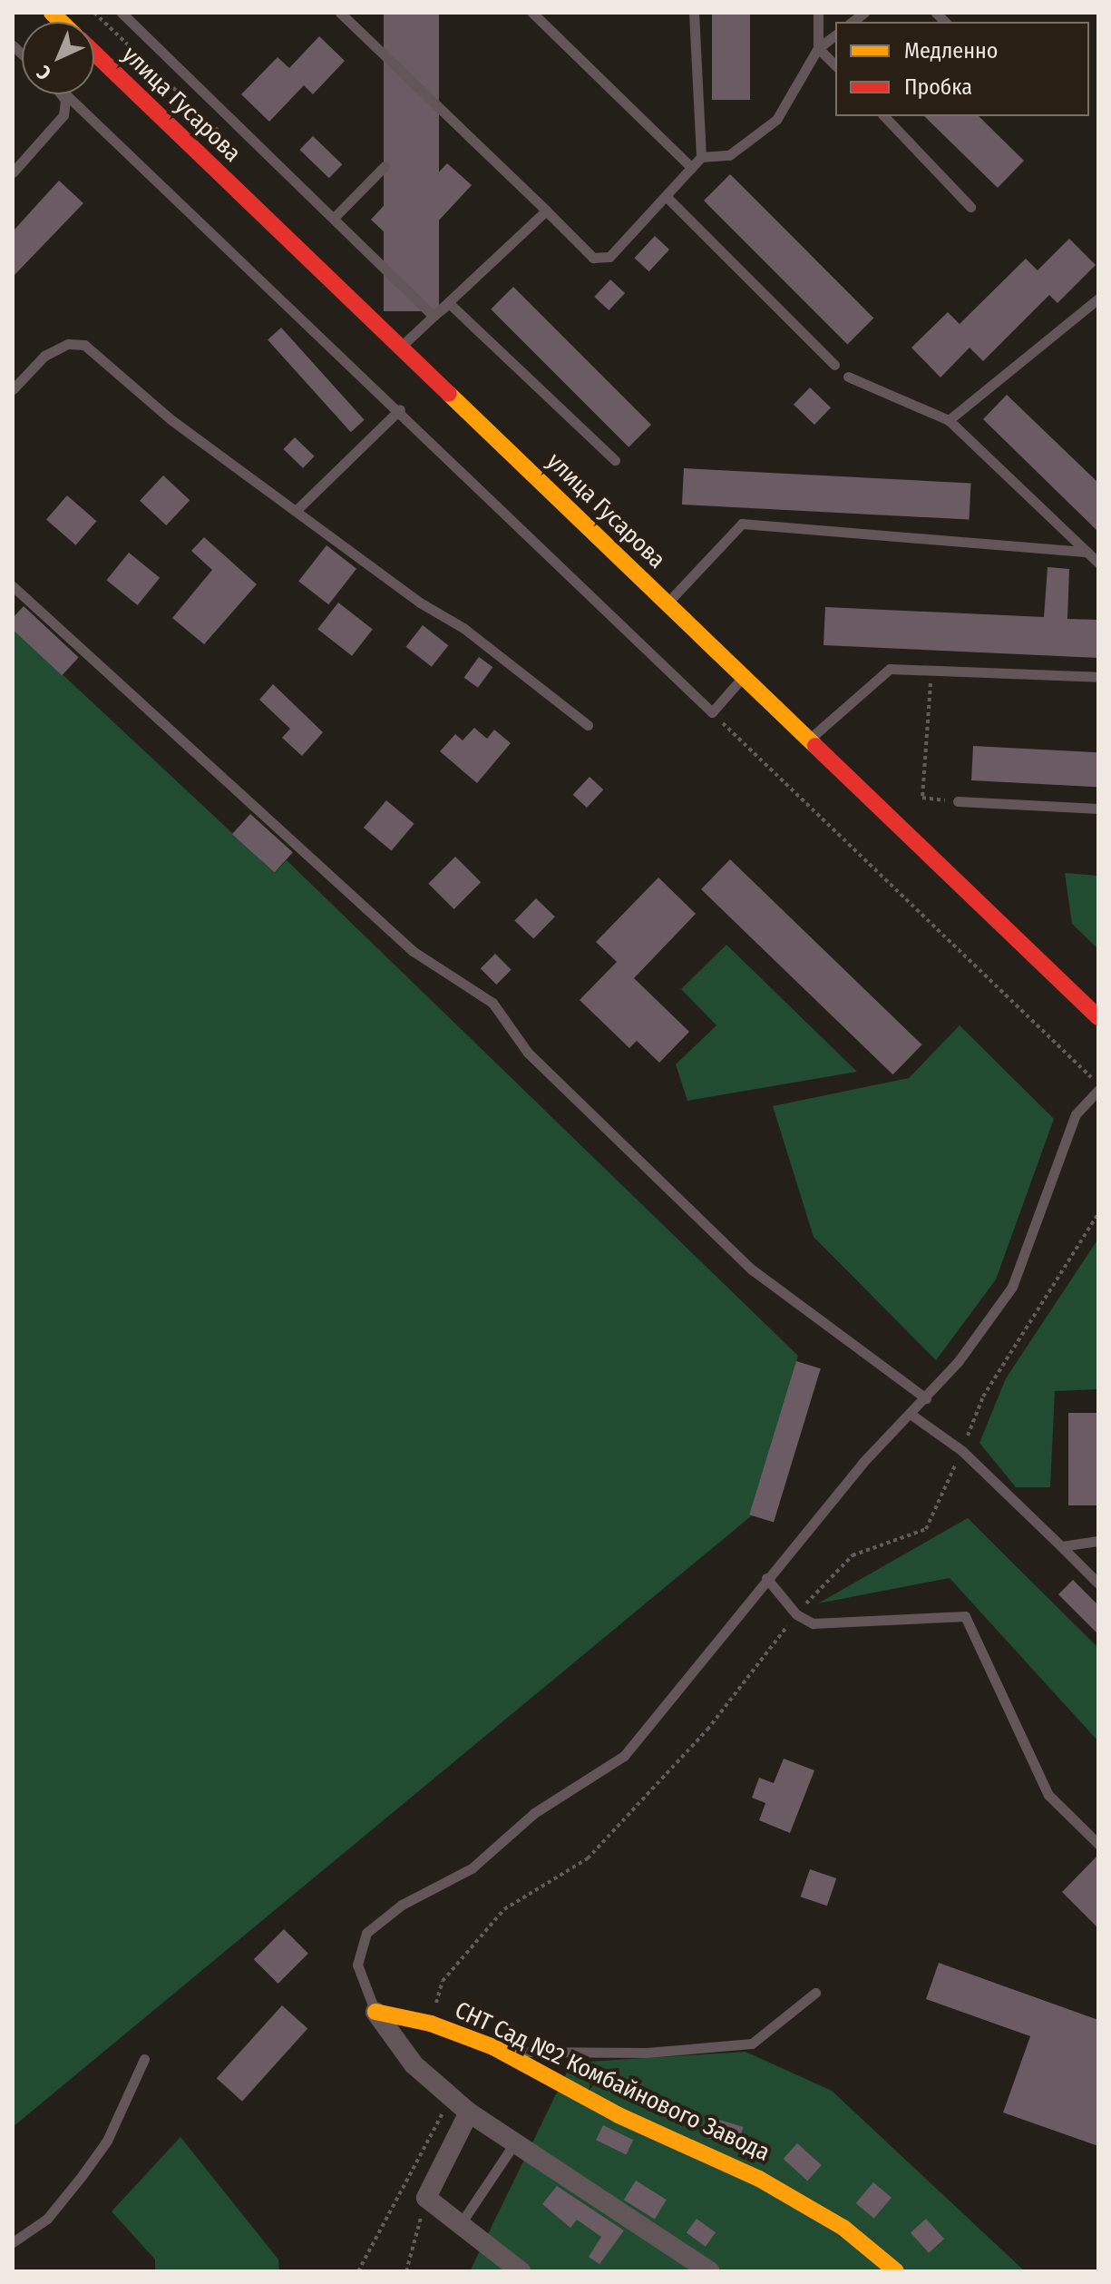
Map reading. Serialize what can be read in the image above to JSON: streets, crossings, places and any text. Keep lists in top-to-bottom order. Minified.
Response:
{"streets":{"street":["улица Гусарова","СНТ Сад №2 Комбайнового Завода"]},"legend":["Медленно","Пробка"],"north":"bottom left"}
